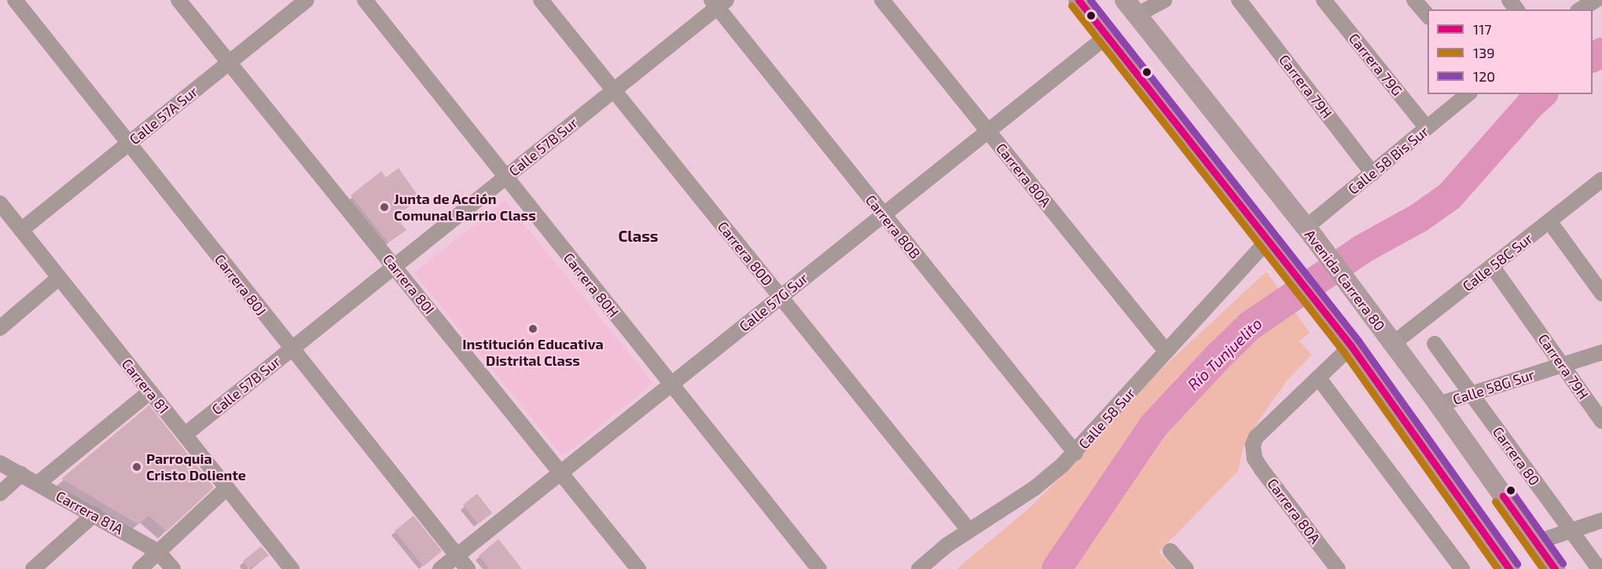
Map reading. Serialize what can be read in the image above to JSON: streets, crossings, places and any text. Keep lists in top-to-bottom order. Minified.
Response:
{"streets":{"main road":["Avenida Carrera 80"],"street":["Carrera 79G","Carrera 79H","Calle 57A Sur","Calle 57B Sur","Calle 58 Bis Sur","Carrera 80A","Carrera 80B","Carrera 80D","Calle 58C Sur","Carrera 80I","Carrera 80J","Carrera 80H","Calle 57G Sur","Carrera 81","Calle 58G Sur","Calle 58 Sur","Carrera 80","Carrera 81A"]},"crossings":[["Carrera 79G","Calle 58 Bis Sur"],["Carrera 79H","Calle 58 Bis Sur"],["Carrera 79H","Calle 58C Sur"],["Carrera 79H","Calle 58G Sur"],["Calle 57A Sur","Carrera 80I"],["Calle 57A Sur","Carrera 80J"],["Calle 57A Sur","Carrera 81"],["Calle 57B Sur","Carrera 80B"],["Calle 57B Sur","Carrera 80D"],["Calle 57B Sur","Carrera 80I"],["Calle 57B Sur","Carrera 80J"],["Calle 57B Sur","Carrera 80H"],["Calle 57B Sur","Carrera 81"],["Calle 58 Bis Sur","Avenida Carrera 80"],["Carrera 80A","Calle 57G Sur"],["Carrera 80A","Calle 58 Sur"],["Carrera 80B","Calle 57G Sur"],["Carrera 80B","Calle 58 Sur"],["Carrera 80D","Calle 57G Sur"],["Carrera 80D","Calle 58 Sur"],["Calle 58C Sur","Avenida Carrera 80"],["Avenida Carrera 80","Calle 58G Sur"],["Carrera 80I","Calle 57G Sur"],["Carrera 80J","Calle 57G Sur"],["Carrera 80H","Calle 57G Sur"],["Calle 58G Sur","Carrera 80"]],"districts":["Class"],"water":["Río Tunjuelito"],"places":["Junta de Acción Comunal Barrio Class","Institución Educativa Distrital Class","Parroquia Cristo Doliente"],"lines":["transit line 117","transit line 120","transit line 139"],"legend":["117","139","120"]}
